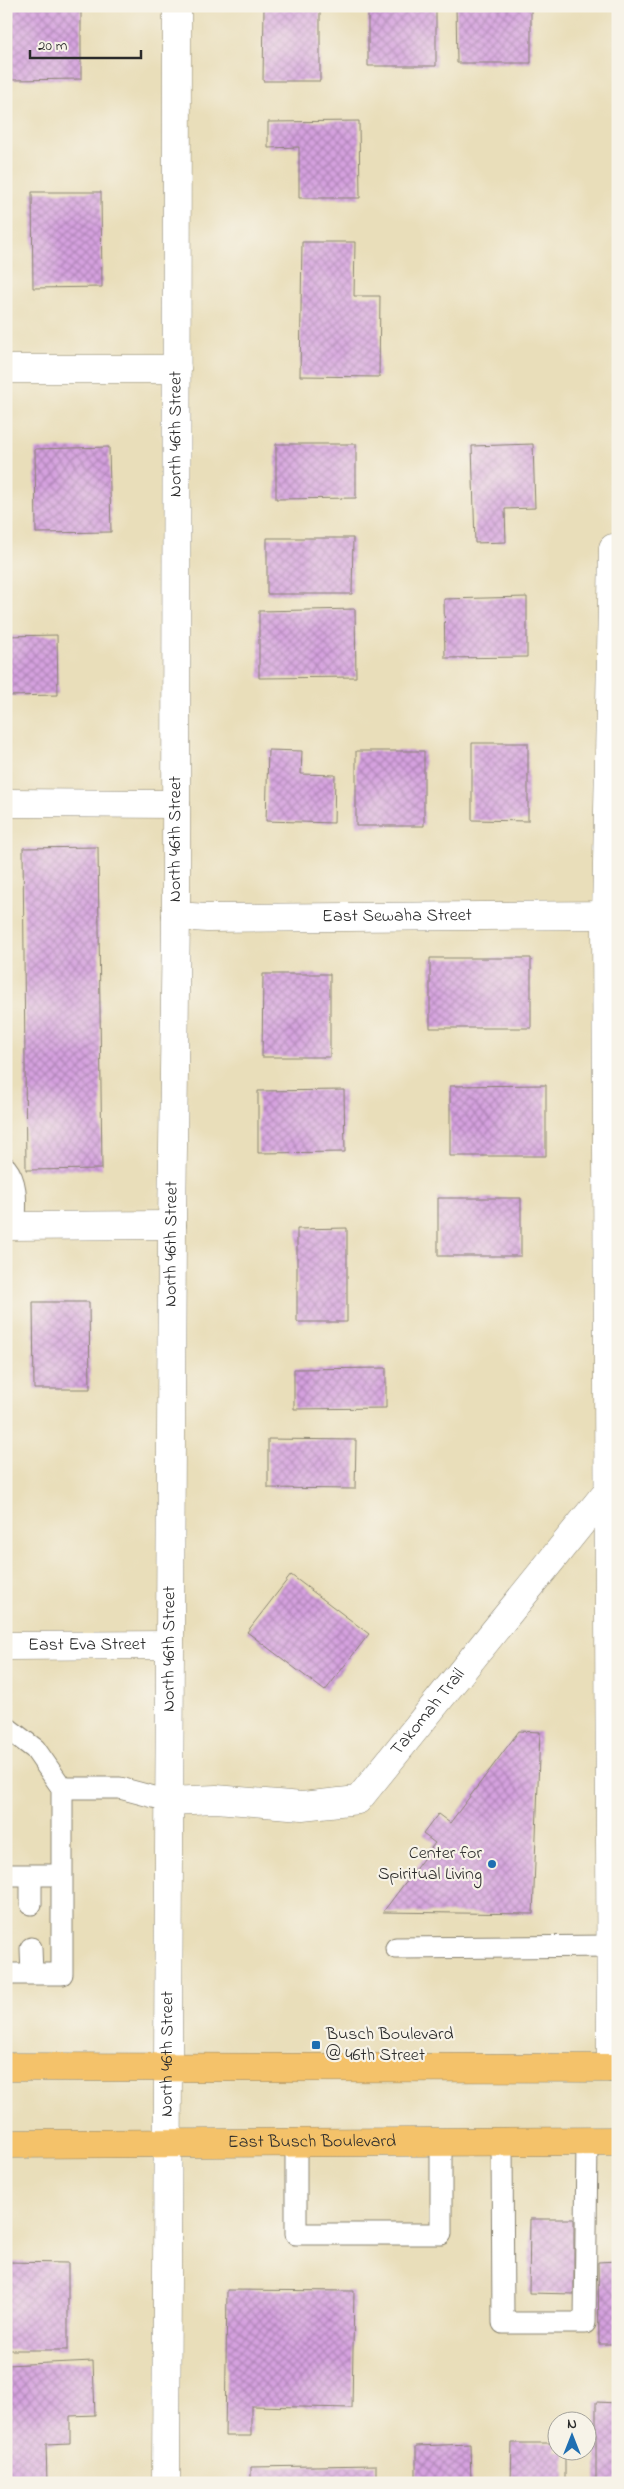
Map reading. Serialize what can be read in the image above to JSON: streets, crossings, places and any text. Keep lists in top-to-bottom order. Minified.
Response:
{"streets":{"main road":["East Busch Boulevard"],"street":["North 46th Street","East Sewaha Street","East Eva Street","Takomah Trail"]},"crossings":[["North 46th Street","East Sewaha Street"],["North 46th Street","East Eva Street"],["North 46th Street","Takomah Trail"],["North 46th Street","East Busch Boulevard"]],"places":{"other":["Center for Spiritual Living"],"transit":["Busch Boulevard @ 46th Street"]},"scale_bar":"20 m","north":"top"}
